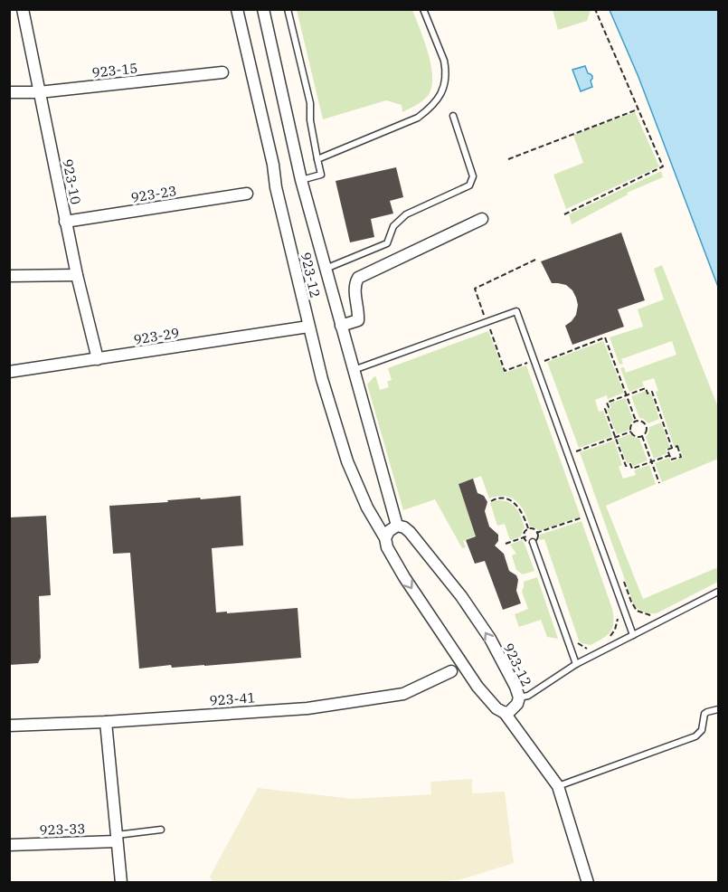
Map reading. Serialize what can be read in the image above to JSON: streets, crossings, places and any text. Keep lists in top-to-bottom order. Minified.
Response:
{"streets":{"street":["923-15","923-10","923-23","923-12","923-29","923-41","923-33"]},"crossings":[["923-15","923-10"],["923-10","923-23"],["923-10","923-29"],["923-12","923-29"]]}
